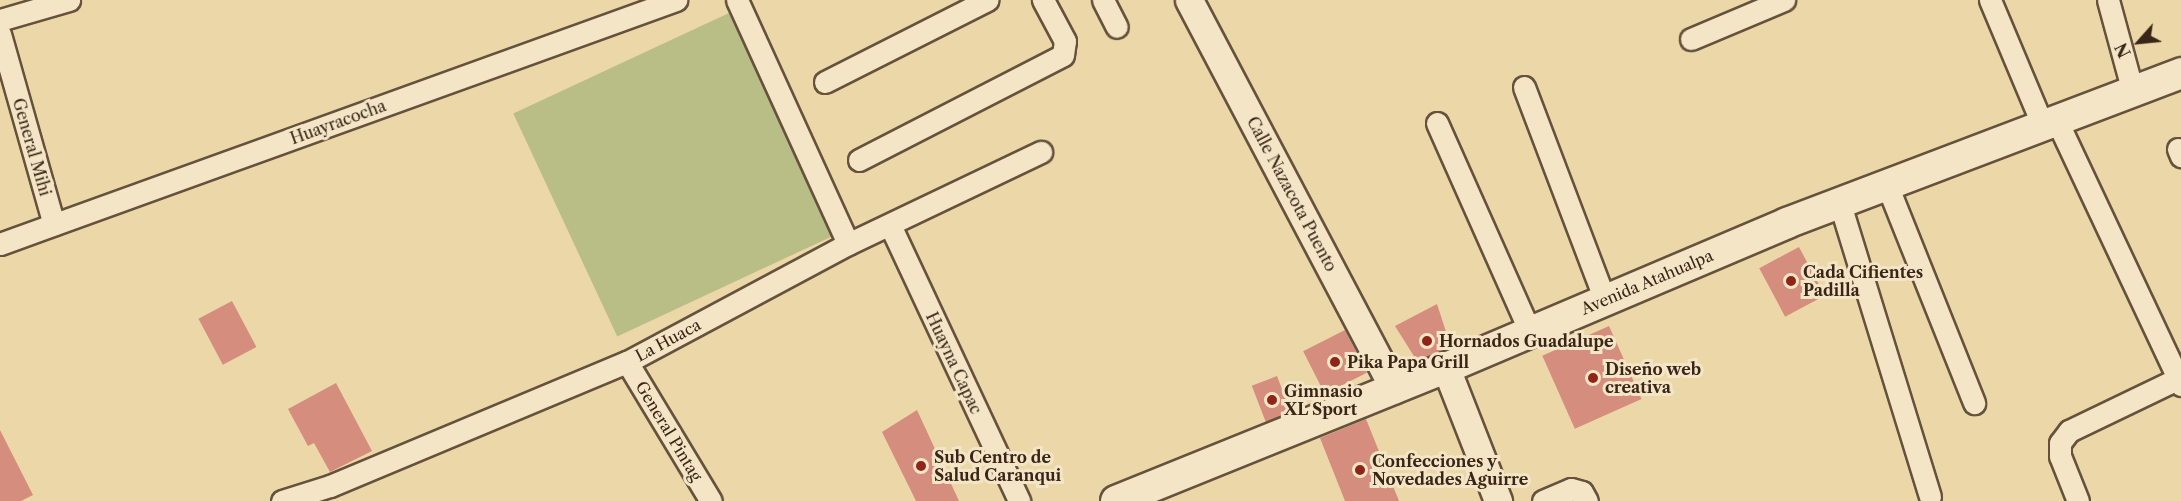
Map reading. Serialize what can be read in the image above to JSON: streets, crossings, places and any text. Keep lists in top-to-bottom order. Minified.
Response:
{"streets":{"main road":["Avenida Atahualpa"],"street":["Huayracocha","General Mihi","Calle Nazacota Puento","La Huaca","Huayna Capac","General Pintag"]},"crossings":[["Huayracocha","General Mihi"],["Calle Nazacota Puento","Avenida Atahualpa"],["La Huaca","Huayna Capac"],["La Huaca","General Pintag"]],"places":["Cada Cifientes Padilla","Hornados Guadalupe","Pika Papa Grill","Diseño web creativa","Gimnasio XL Sport","Sub Centro de Salud Caranqui","Confecciones y Novedades Aguirre"],"north":"bottom left"}
